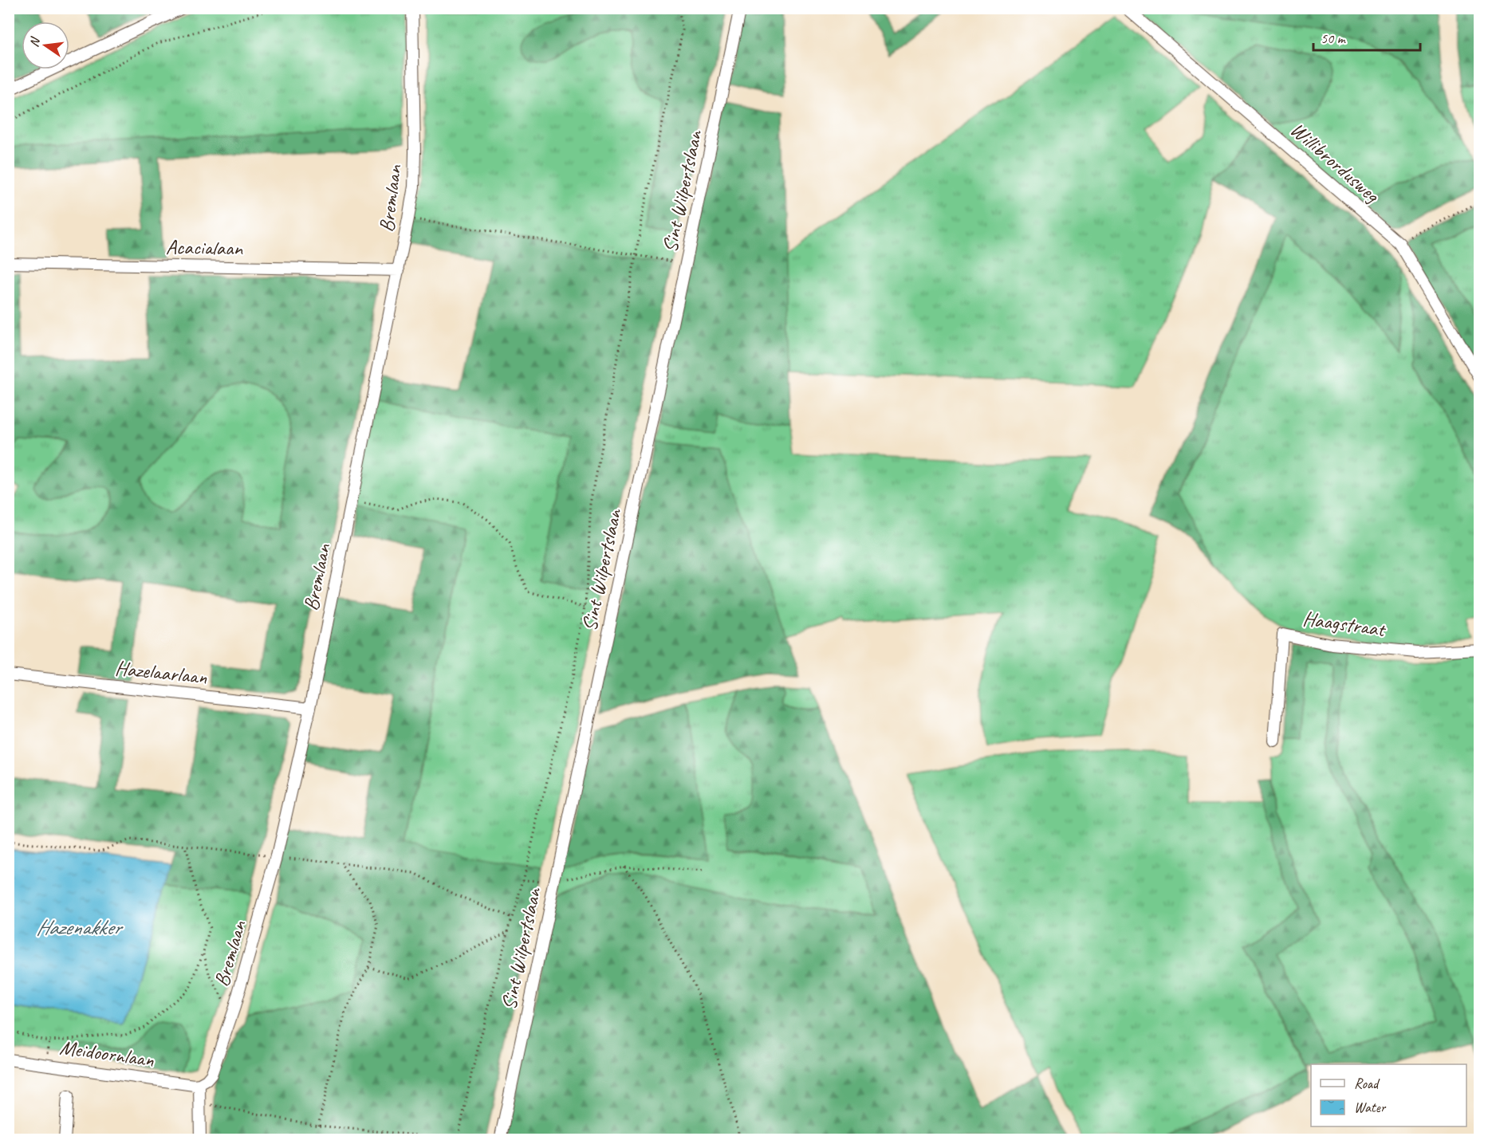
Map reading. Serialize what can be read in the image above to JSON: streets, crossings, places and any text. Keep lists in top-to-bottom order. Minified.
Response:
{"streets":{"street":["Willibrordusweg","Sint Wilpertslaan","Bremlaan","Acacialaan","Haagstraat","Hazelaarlaan","Meidoornlaan"]},"crossings":[["Bremlaan","Acacialaan"],["Bremlaan","Hazelaarlaan"],["Bremlaan","Meidoornlaan"]],"water":["Hazenakker"],"legend":["Road","Water"],"scale_bar":"50 m","north":"left"}
